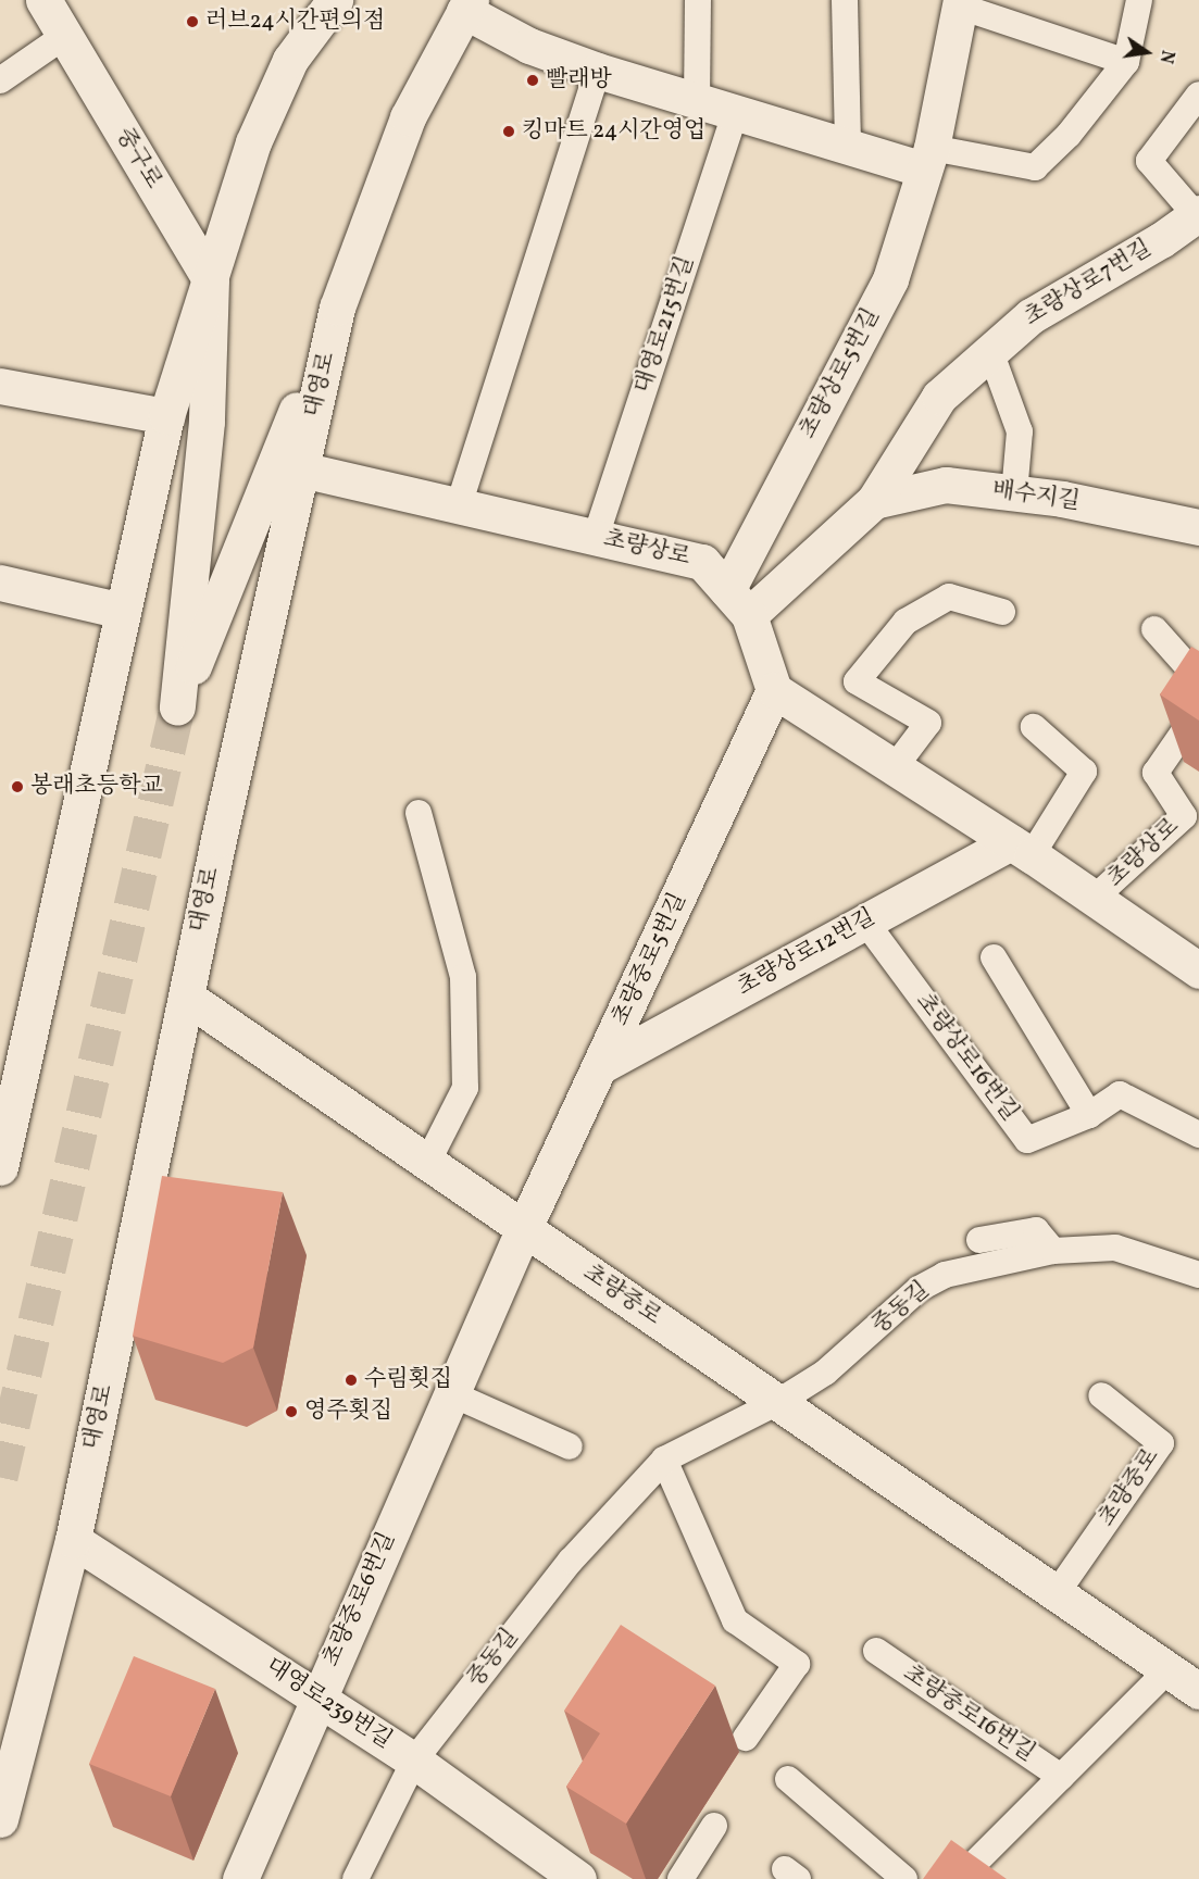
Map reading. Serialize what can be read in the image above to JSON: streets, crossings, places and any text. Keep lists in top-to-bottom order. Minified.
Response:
{"streets":{"street":["중구로","초량상로7번길","초량상로5번길","대영로","배수지길","초량상로","초량상로12번길","초량중로5번길","초량중로","초량중로6번길","대영로239번길"],"lane":["대영로215번길","초량상로16번길","중동길","초량중로16번길"]},"crossings":[["초량상로7번길","초량상로5번길"],["초량상로7번길","배수지길"],["초량상로7번길","초량상로"],["대영로215번길","초량상로"],["초량상로5번길","초량상로"],["대영로","초량상로"],["대영로","초량중로"],["대영로","대영로239번길"],["초량상로","초량상로12번길"],["초량상로","초량중로5번길"],["초량상로12번길","초량중로5번길"],["초량상로12번길","초량상로16번길"],["초량중로5번길","초량중로"],["초량중로5번길","초량중로6번길"],["초량중로","중동길"],["초량중로","초량중로6번길"],["초량중로","초량중로16번길"],["중동길","대영로239번길"],["초량중로6번길","대영로239번길"]],"places":["러브24시간편의점","빨래방","킹마트 24시간영업","봉래초등학교","수림횟집","영주횟집"],"north":"right"}
